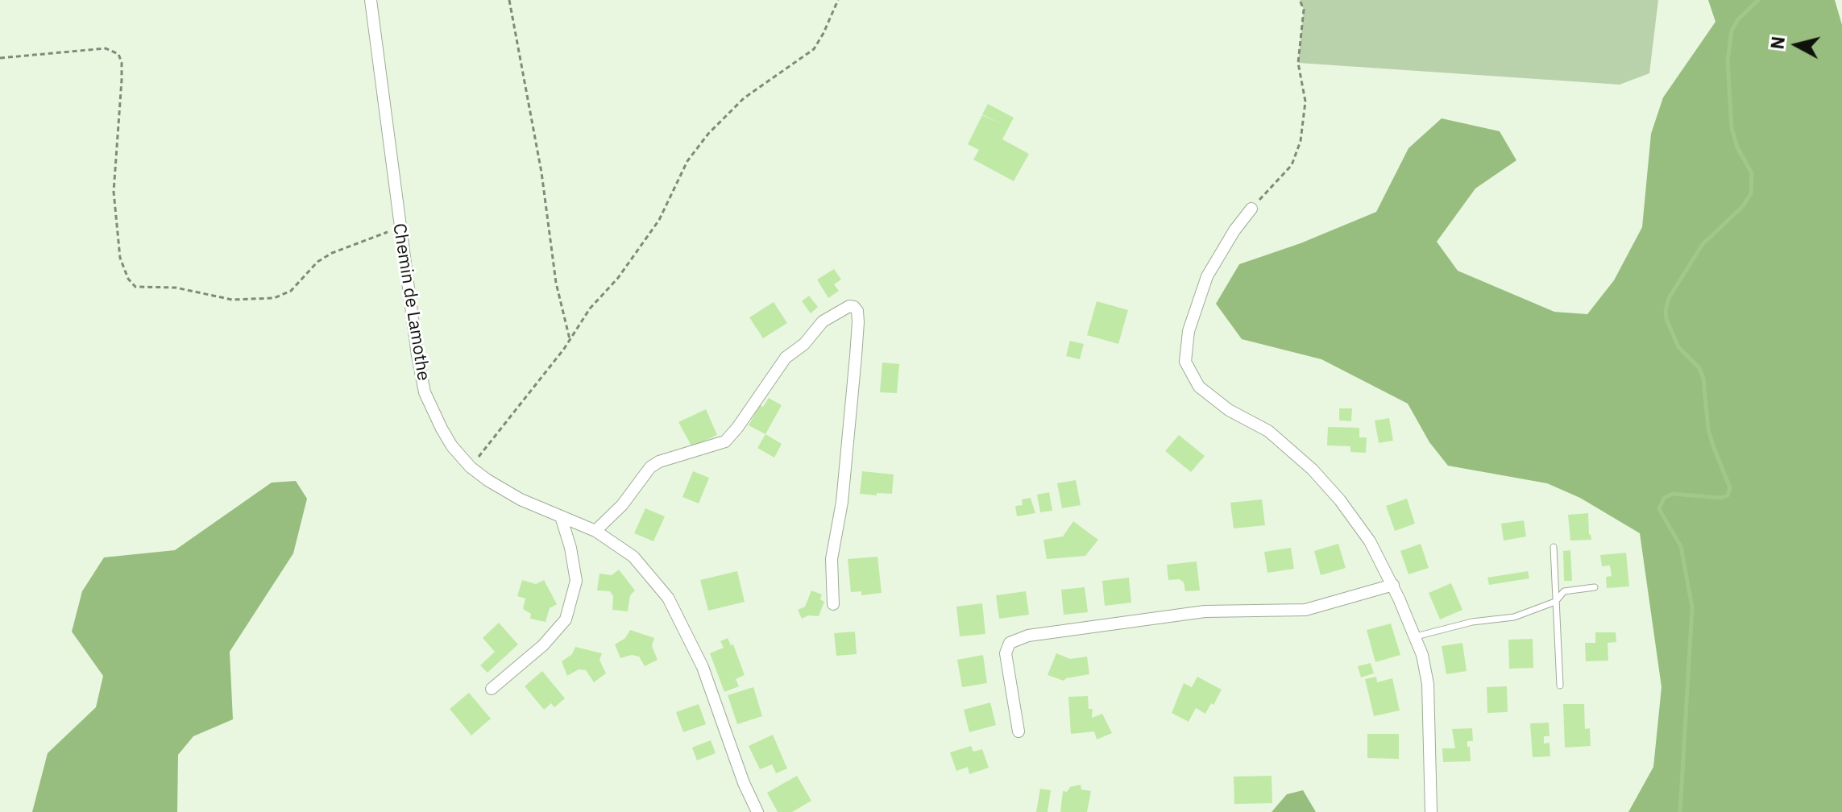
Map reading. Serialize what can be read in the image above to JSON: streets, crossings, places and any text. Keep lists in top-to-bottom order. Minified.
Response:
{"streets":{"street":["Chemin de Lamothe"]},"north":"left"}
